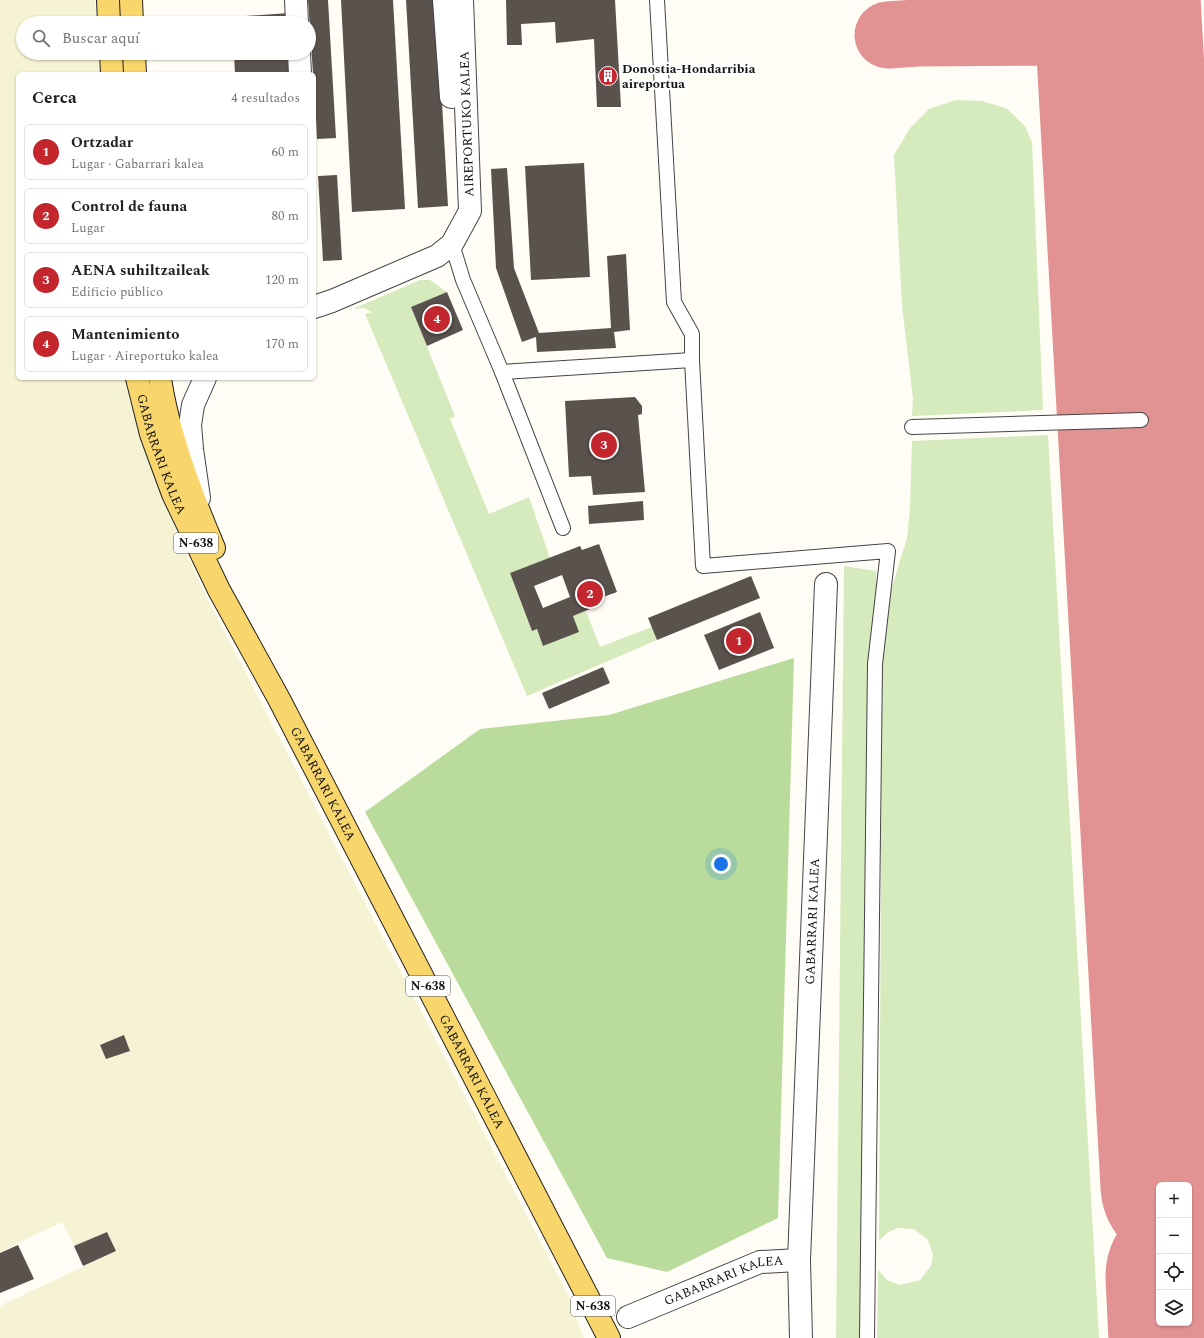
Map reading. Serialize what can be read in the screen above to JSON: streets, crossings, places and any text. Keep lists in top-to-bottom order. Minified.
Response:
{"streets":{"main road":["GABARRARI KALEA","N-638"],"street":["AIREPORTUKO KALEA"]},"places":{"building":["Donostia-Hondarribia aireportua"]},"page":{"search":"Buscar aquí","heading":["Cerca","4 resultados"],"list":[{"mark":"1","name":"Ortzadar","note":"Lugar · Gabarrari kalea","value":"60 m"},{"mark":"2","name":"Control de fauna","note":"Lugar","value":"80 m"},{"mark":"3","name":"AENA suhiltzaileak","note":"Edificio público","value":"120 m"},{"mark":"4","name":"Mantenimiento","note":"Lugar · Aireportuko kalea","value":"170 m"}],"pins":["4","3","2","1"],"map_buttons":["+","−"]}}
